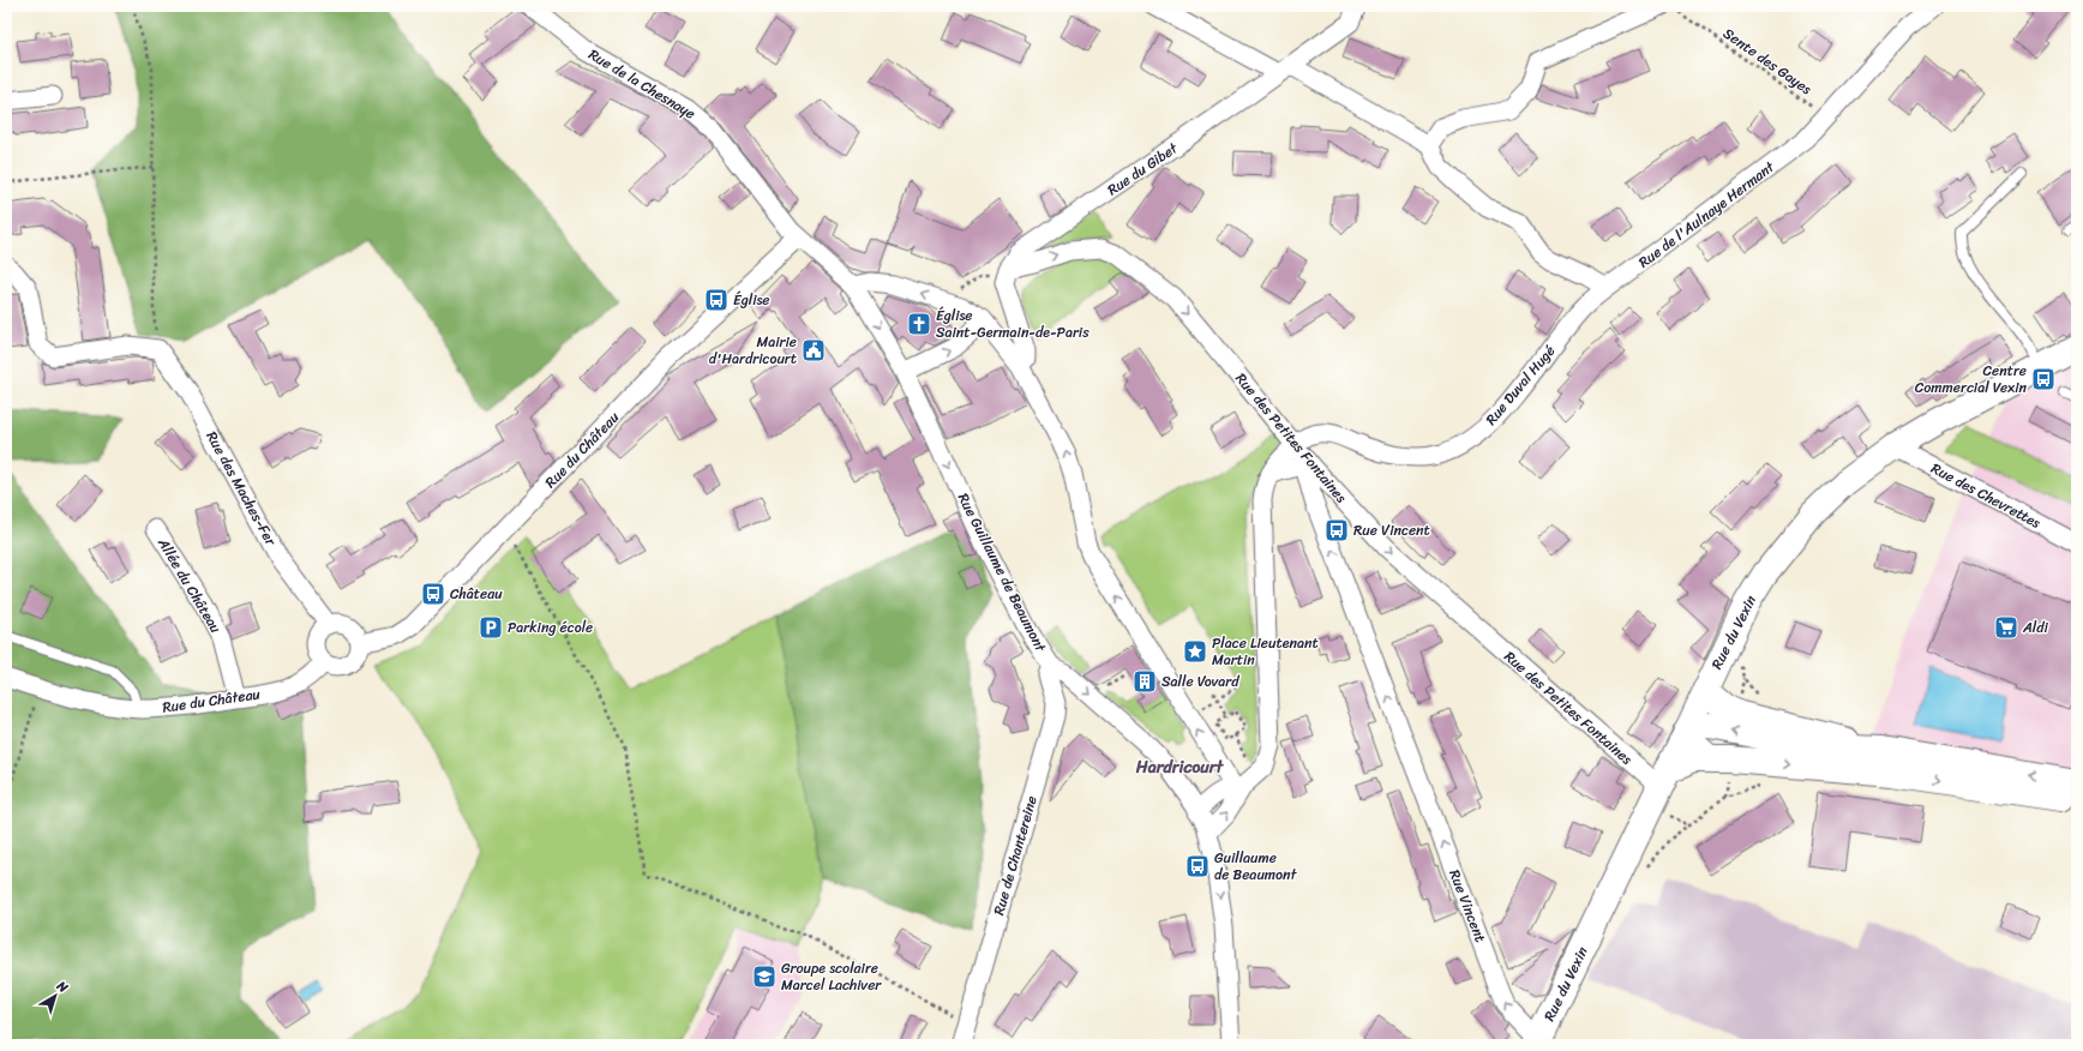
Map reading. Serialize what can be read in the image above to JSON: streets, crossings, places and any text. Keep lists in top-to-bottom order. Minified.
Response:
{"streets":{"main road":["Rue du Vexin"],"street":["Rue de la Chesnaye","Rue du Gibet","Rue de l'Aulnaye Hermant","Rue Duval Hugé","Rue des Petites Fontaines","Rue du Château","Rue des Maches-Fer","Rue des Chevrettes","Rue Guillaume de Beaumont","Allée du Château","Rue de Chantereine","Rue Vincent"],"path":["Sente des Gayes"]},"crossings":[["Sente des Gayes","Rue de l'Aulnaye Hermant"],["Rue de la Chesnaye","Rue du Château"],["Rue de la Chesnaye","Rue Guillaume de Beaumont"],["Rue du Gibet","Rue des Petites Fontaines"],["Rue de l'Aulnaye Hermant","Rue Duval Hugé"],["Rue Duval Hugé","Rue des Petites Fontaines"],["Rue Duval Hugé","Rue Guillaume de Beaumont"],["Rue des Petites Fontaines","Rue du Vexin"],["Rue des Petites Fontaines","Rue Vincent"],["Rue du Château","Rue des Maches-Fer"],["Rue du Château","Allée du Château"],["Rue des Chevrettes","Rue du Vexin"],["Rue Guillaume de Beaumont","Rue de Chantereine"],["Rue du Vexin","Rue Vincent"]],"one_way":["Rue des Petites Fontaines","Rue Vincent"],"districts":["Hardricourt"],"places":{"bus stop":["Église","Centre Commercial Vexin","Rue Vincent","Château","Guillaume de Beaumont"],"church":["Église Saint-Germain-de-Paris"],"public building":["Mairie d'Hardricourt"],"parking":["Parking école"],"supermarket":["Aldi"],"place":["Place Lieutenant Martin"],"building":["Salle Vovard"],"school or university":["Groupe scolaire Marcel Lachiver"]},"north":"top right"}
